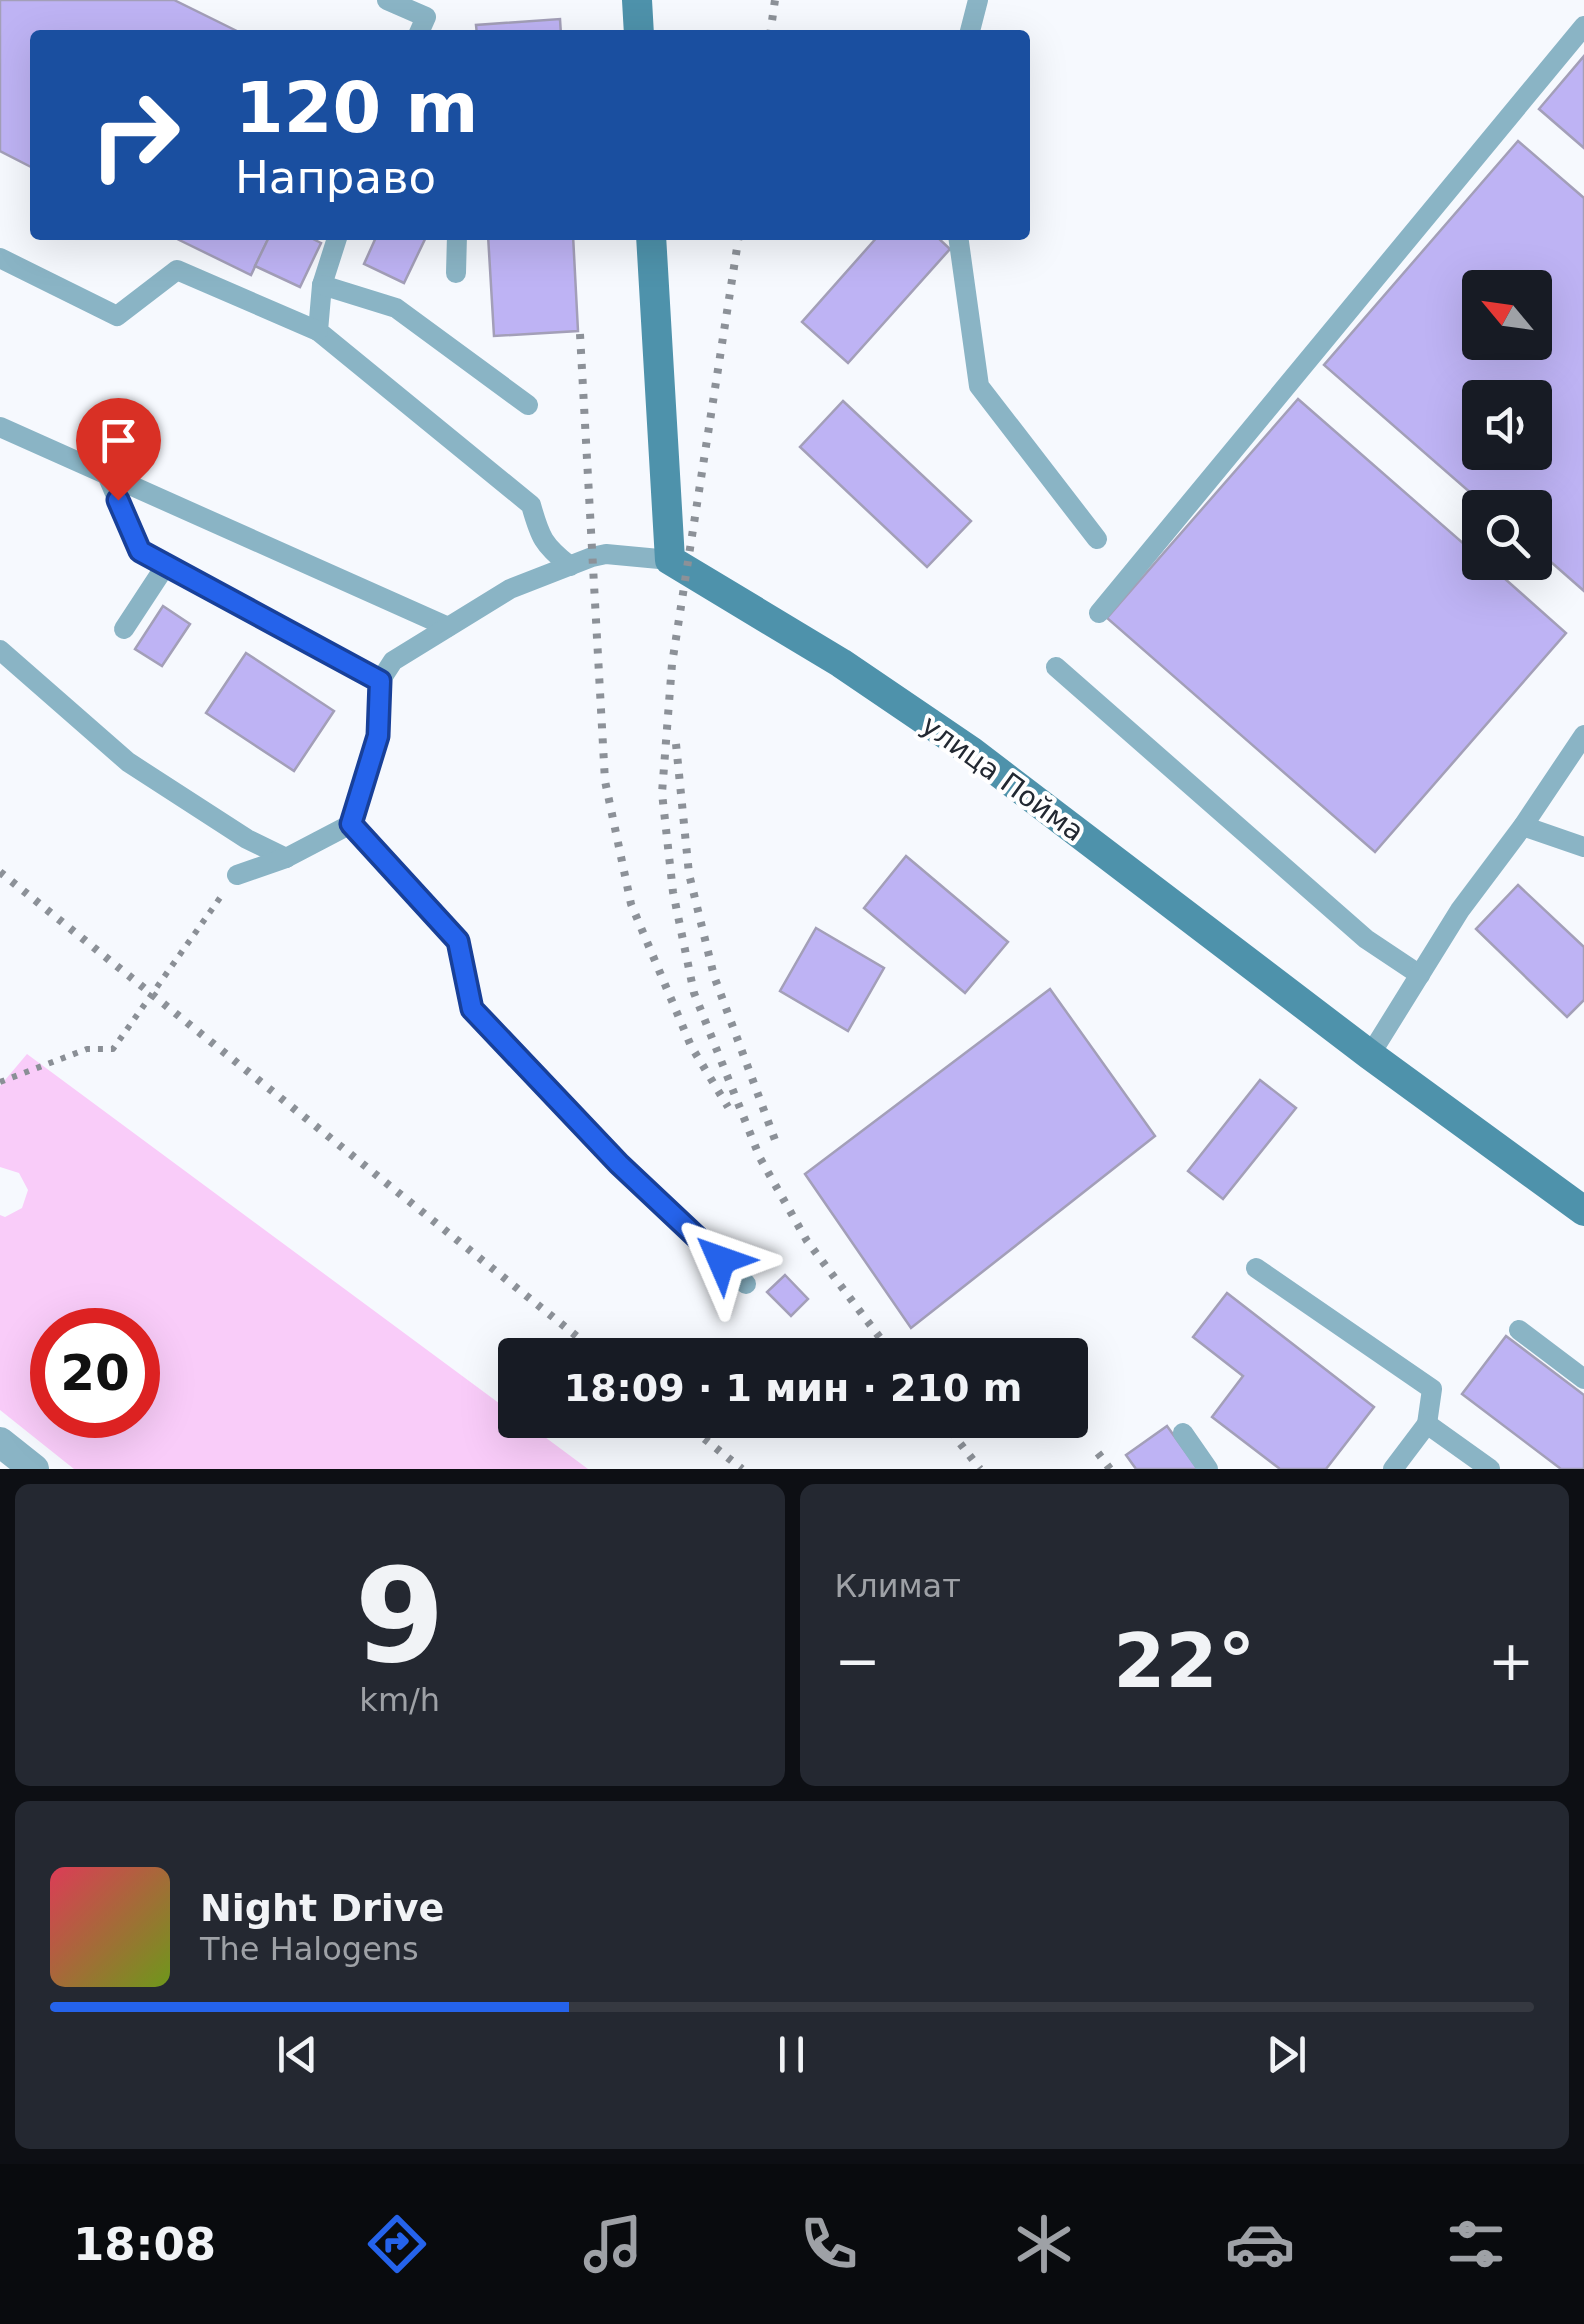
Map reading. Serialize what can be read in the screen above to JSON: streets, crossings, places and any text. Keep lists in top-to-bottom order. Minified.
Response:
{"streets":{"street":["улица Пойма"]},"north":"top left","page":{"turn":["120 m","Направо"],"limit":"20","trip":"18:09 · 1 мин · 210 m","tile":[["9","km/h"],"Климат"],"heat":["−","22°","+"],"song":["Night Drive","The Halogens"],"tabs":"18:08"}}
